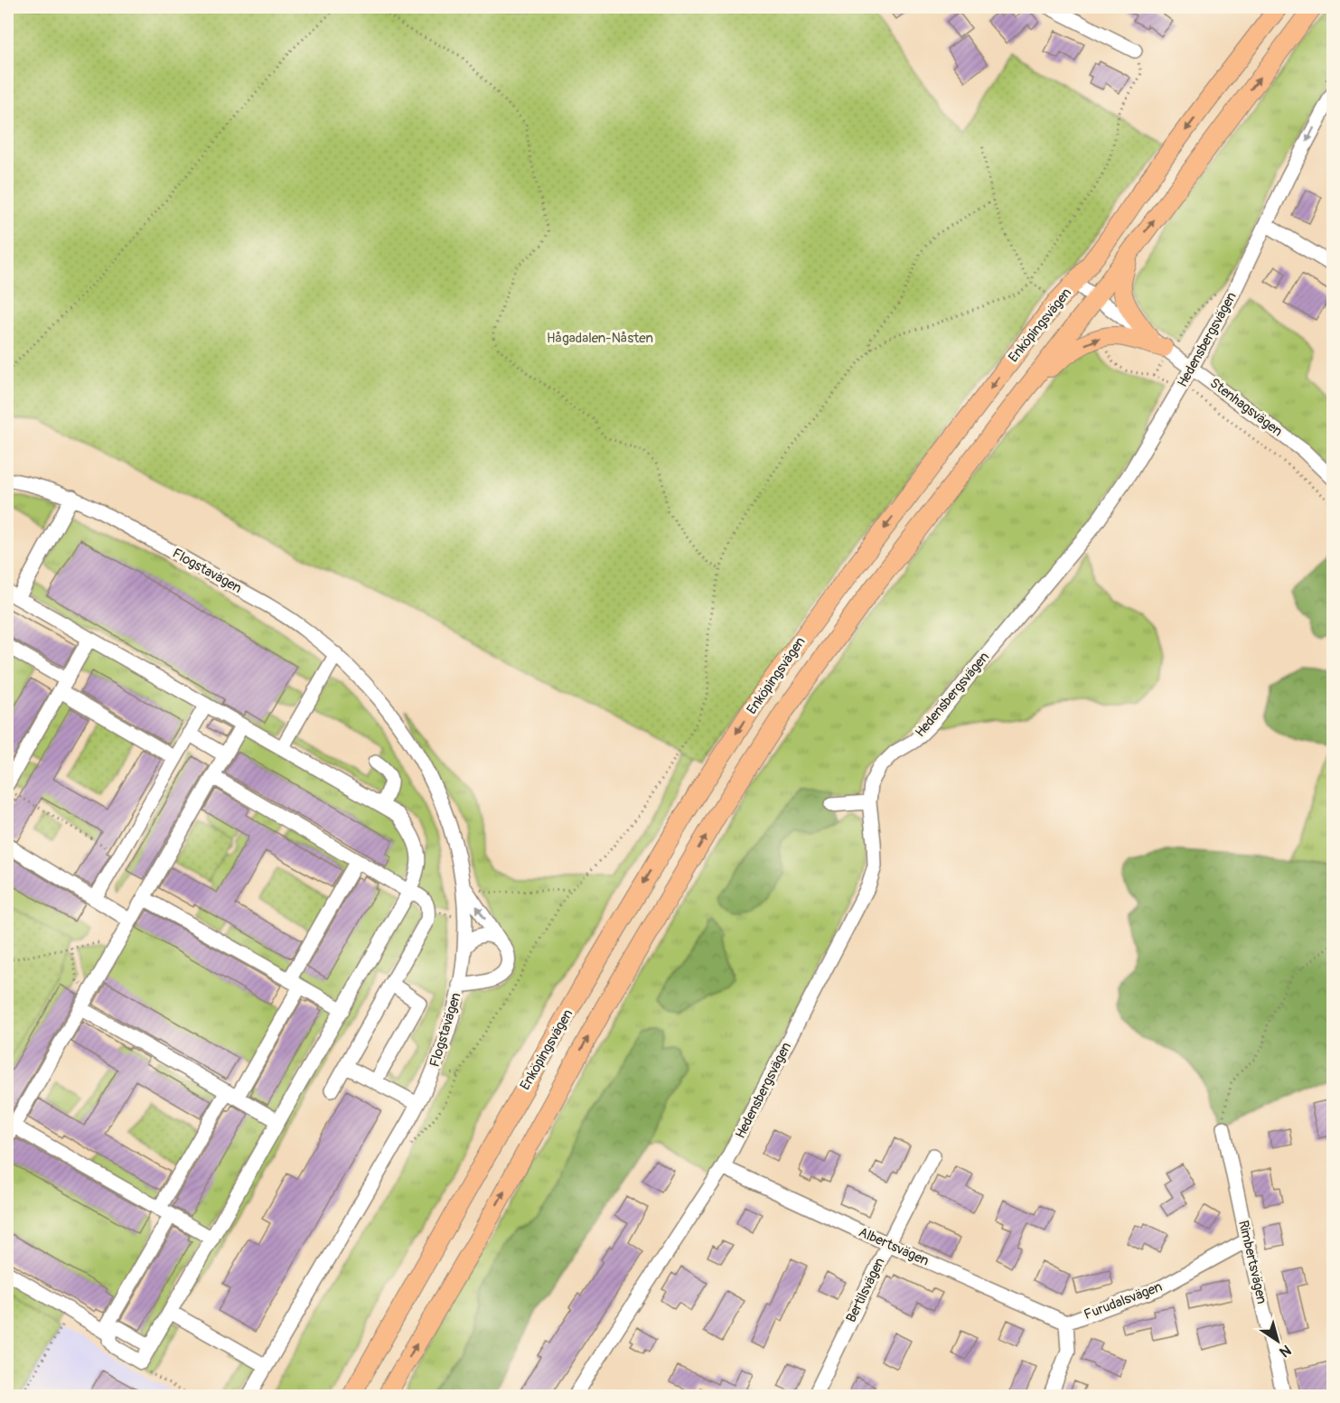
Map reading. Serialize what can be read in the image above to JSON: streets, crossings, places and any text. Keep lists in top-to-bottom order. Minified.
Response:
{"streets":{"main road":["Enköpingsvägen"],"street":["Hedensbergsvägen","Stenhagsvägen","Flogstavägen","Albertsvägen","Rimbertsvägen","Bertilsvägen","Furudalsvägen"]},"crossings":[["Enköpingsvägen","Stenhagsvägen"],["Hedensbergsvägen","Stenhagsvägen"],["Hedensbergsvägen","Albertsvägen"],["Albertsvägen","Bertilsvägen"],["Albertsvägen","Furudalsvägen"],["Rimbertsvägen","Furudalsvägen"]],"parks":["Hågadalen-Nåsten"],"north":"bottom right"}
